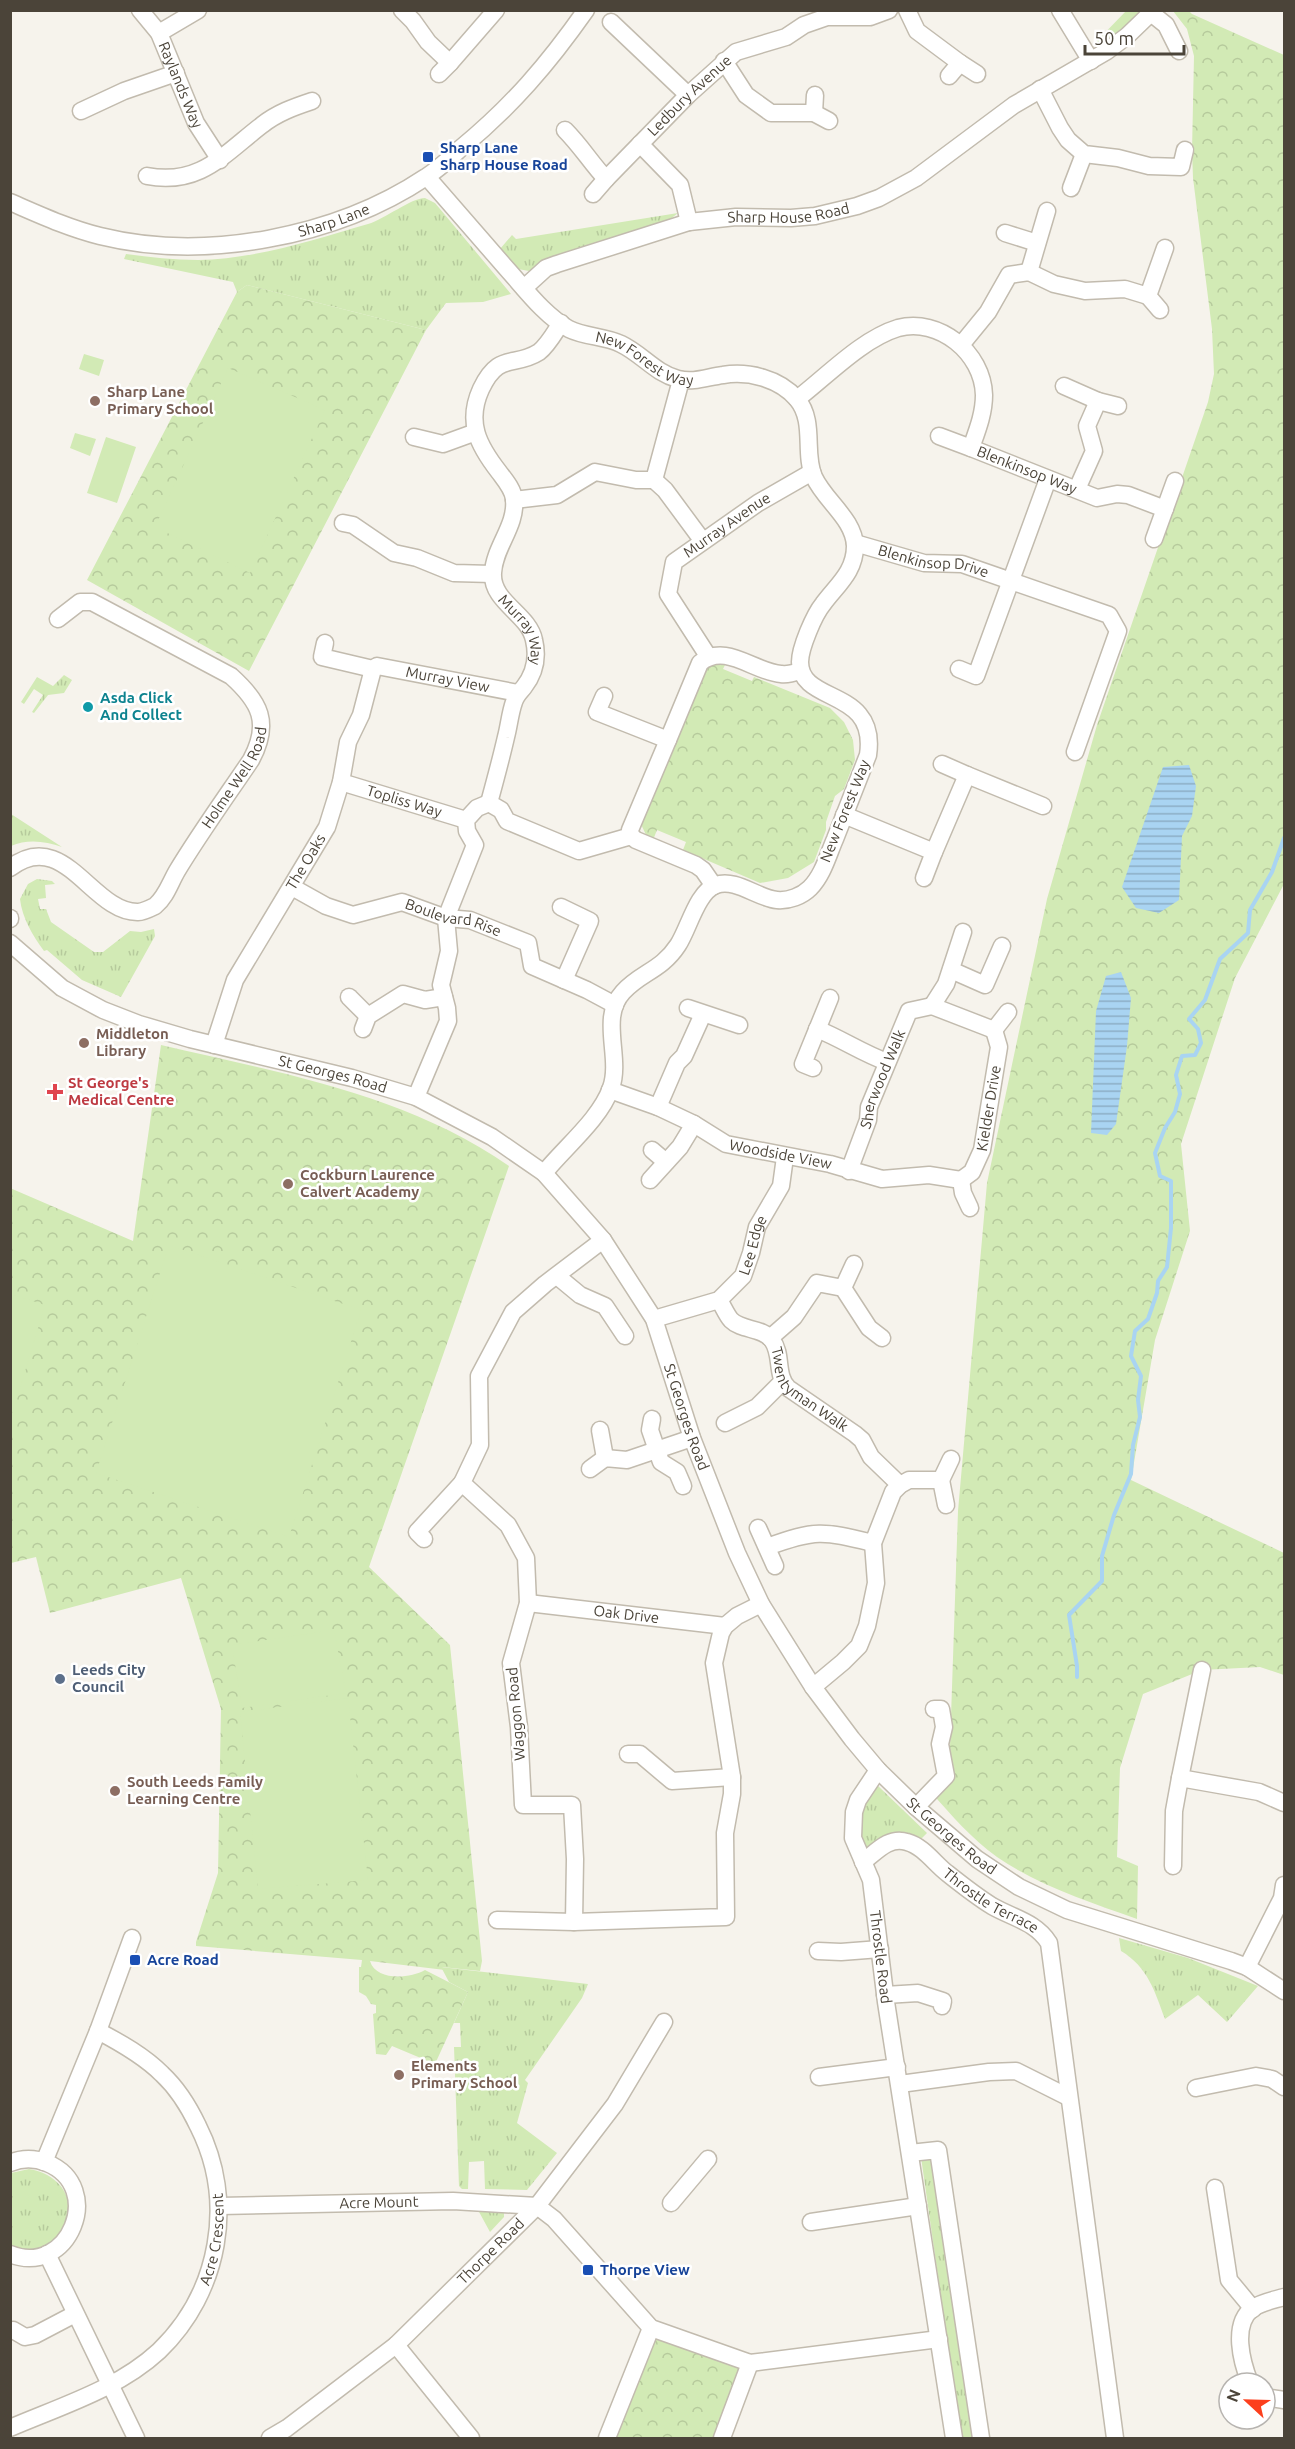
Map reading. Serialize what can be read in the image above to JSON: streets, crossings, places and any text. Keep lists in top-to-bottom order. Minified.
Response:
{"streets":{"street":["Raylands Way","Ledbury Avenue","Sharp House Road","Sharp Lane","New Forest Way","Blenkinsop Way","Murray Avenue","Blenkinsop Drive","Murray Way","Murray View","Holme Well Road","Topliss Way","The Oaks","Boulevard Rise","St Georges Road","Sherwood Walk","Kielder Drive","Woodside View","Lee Edge","Twentyman Walk","Oak Drive","Waggon Road","Throstle Terrace","Throstle Road","Acre Mount","Acre Crescent","Thorpe Road"]},"crossings":[["Sharp House Road","New Forest Way"],["New Forest Way","Murray Avenue"],["Murray Way","Murray View"],["Murray View","The Oaks"],["Topliss Way","The Oaks"],["The Oaks","Boulevard Rise"],["The Oaks","St Georges Road"],["St Georges Road","Lee Edge"],["St Georges Road","Throstle Road"],["Sherwood Walk","Woodside View"],["Kielder Drive","Woodside View"],["Woodside View","Lee Edge"],["Lee Edge","Twentyman Walk"],["Oak Drive","Waggon Road"],["Throstle Terrace","Throstle Road"],["Acre Mount","Acre Crescent"],["Acre Mount","Thorpe Road"]],"places":{"transit":["Sharp Lane Sharp House Road","Acre Road","Thorpe View"],"other":["Sharp Lane Primary School","Asda Click And Collect","Middleton Library","Cockburn Laurence Calvert Academy","Leeds City Council","South Leeds Family Learning Centre","Elements Primary School"],"health":["St George's Medical Centre"]},"scale_bar":"50 m","north":"left"}
